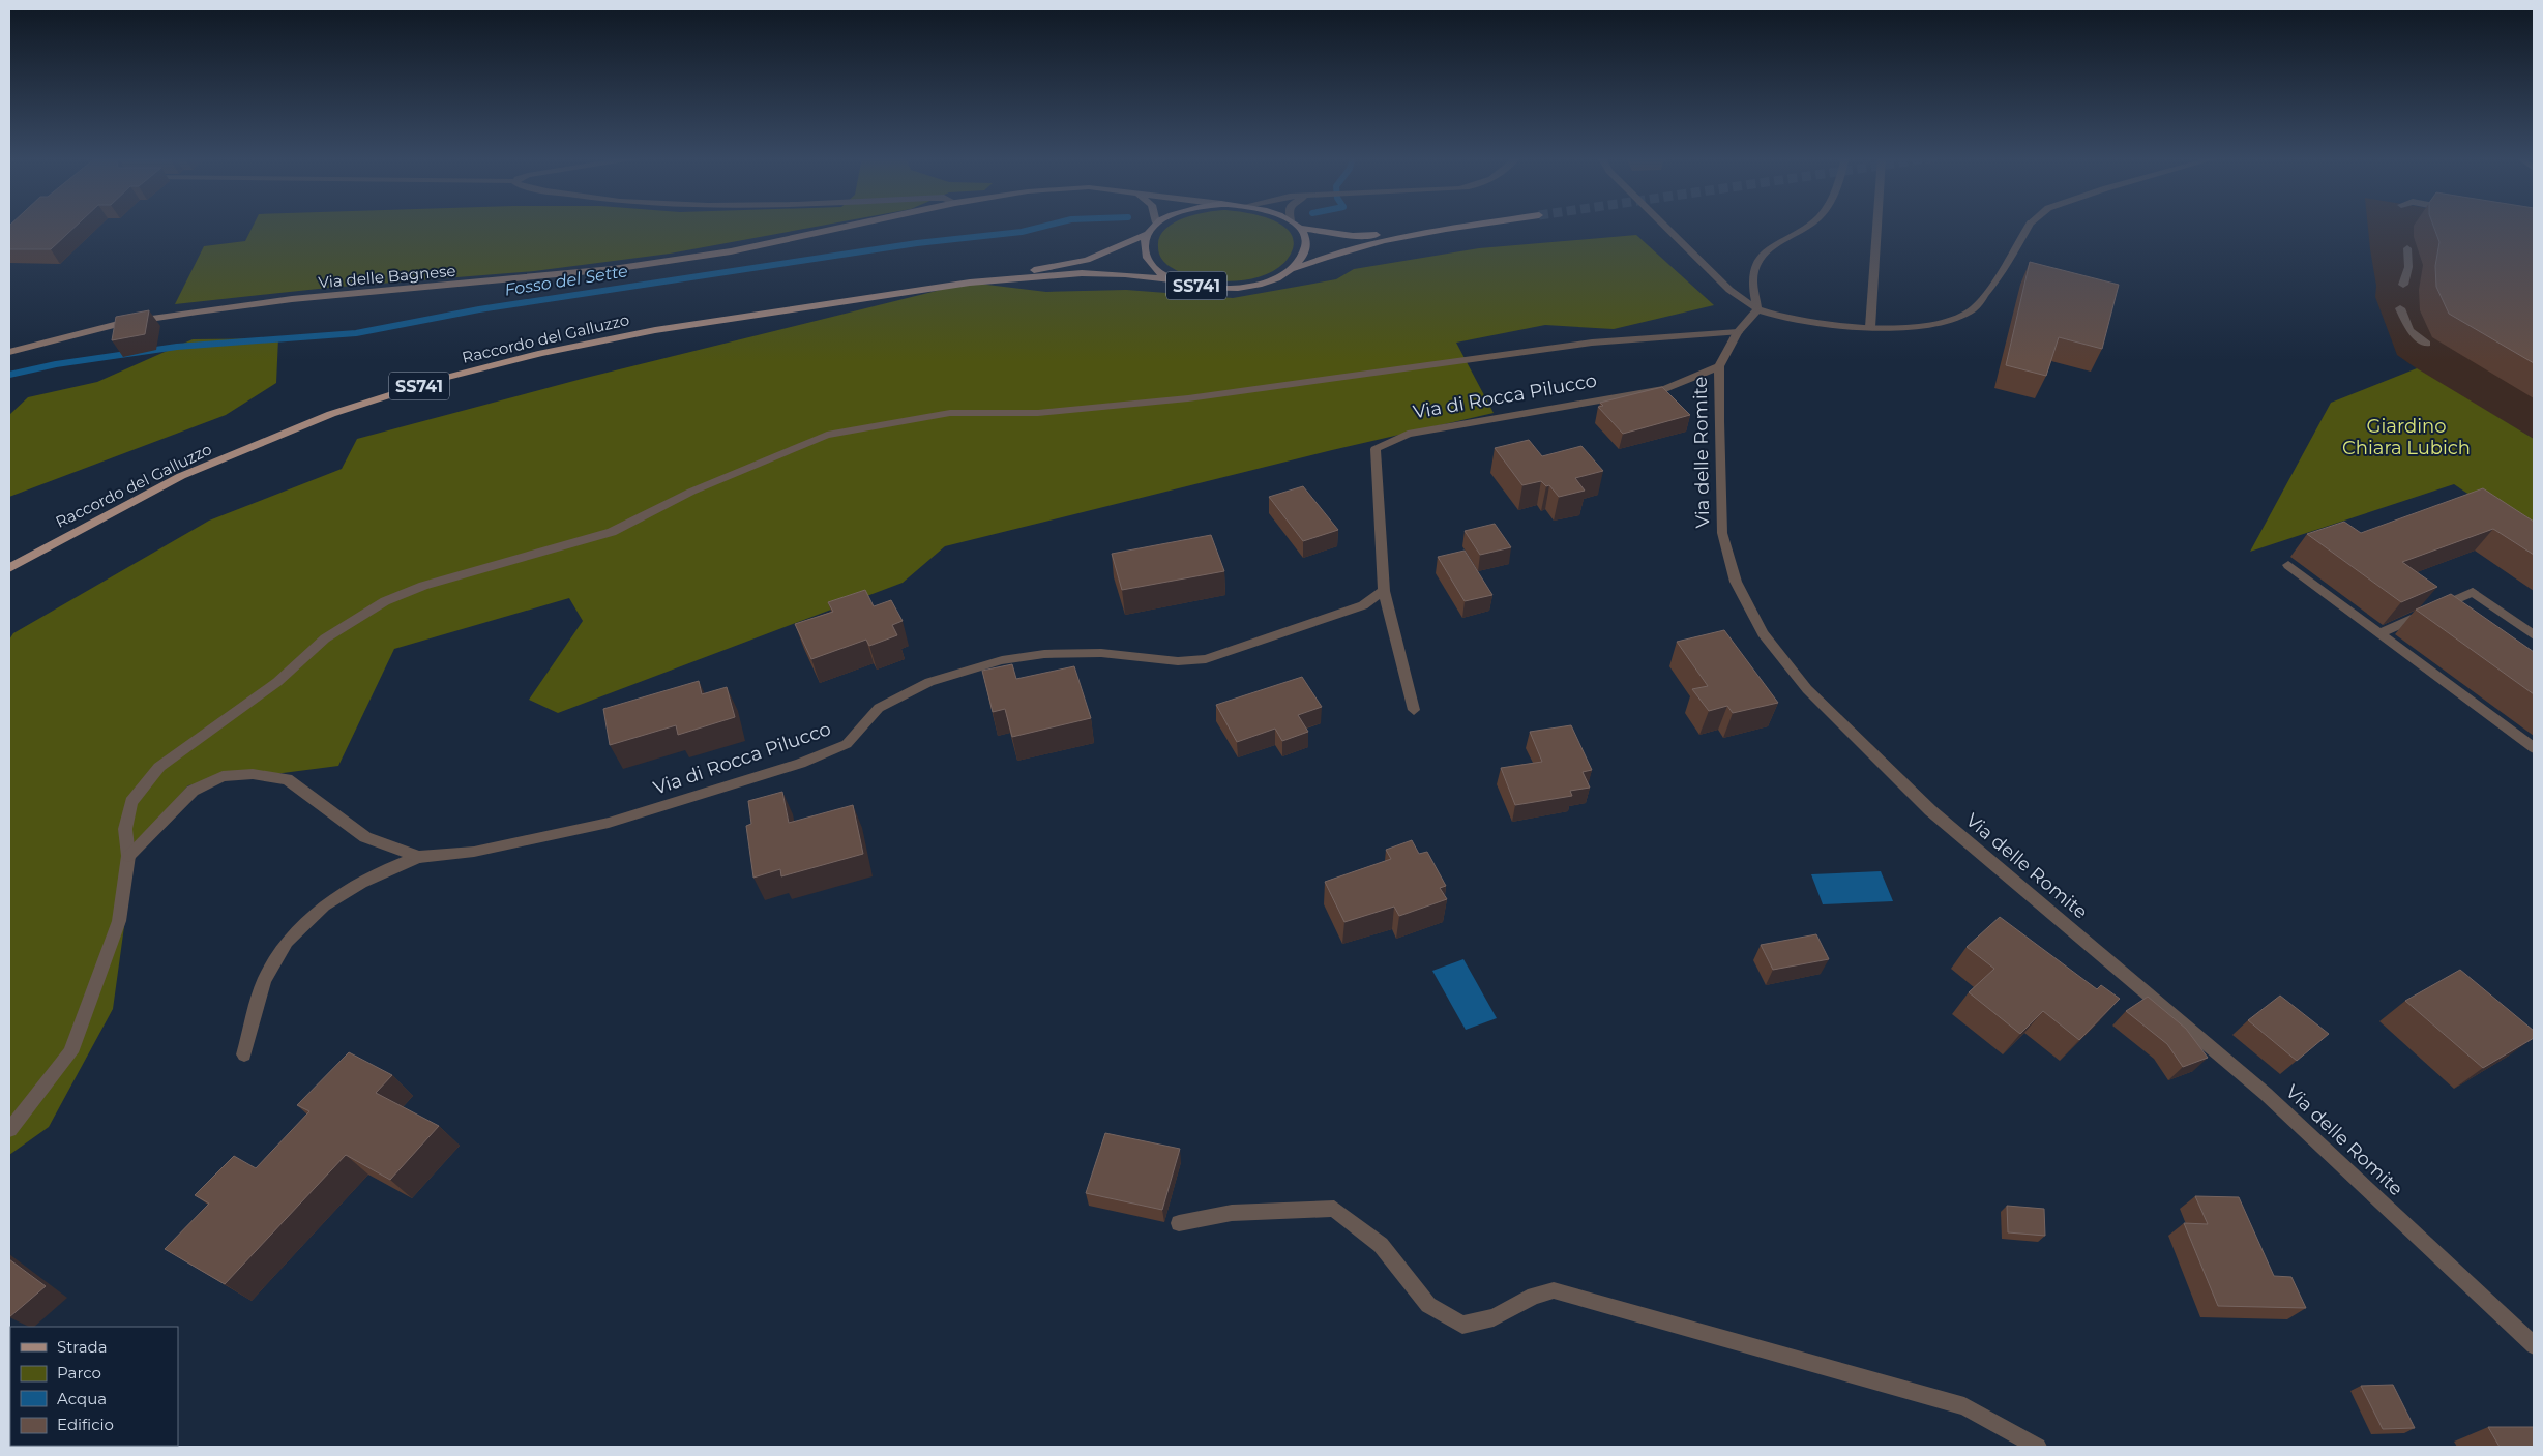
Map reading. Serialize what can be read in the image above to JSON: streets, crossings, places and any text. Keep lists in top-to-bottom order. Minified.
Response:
{"streets":{"main road":["Via delle Bagnese","SS741","Raccordo del Galluzzo"],"street":["Via di Rocca Pilucco","Via delle Romite"]},"crossings":[["SS741","Raccordo del Galluzzo"],["Via di Rocca Pilucco","Via delle Romite"]],"water":["Fosso del Sette"],"parks":["Giardino Chiara Lubich"],"legend":["Strada","Parco","Acqua","Edificio"]}
